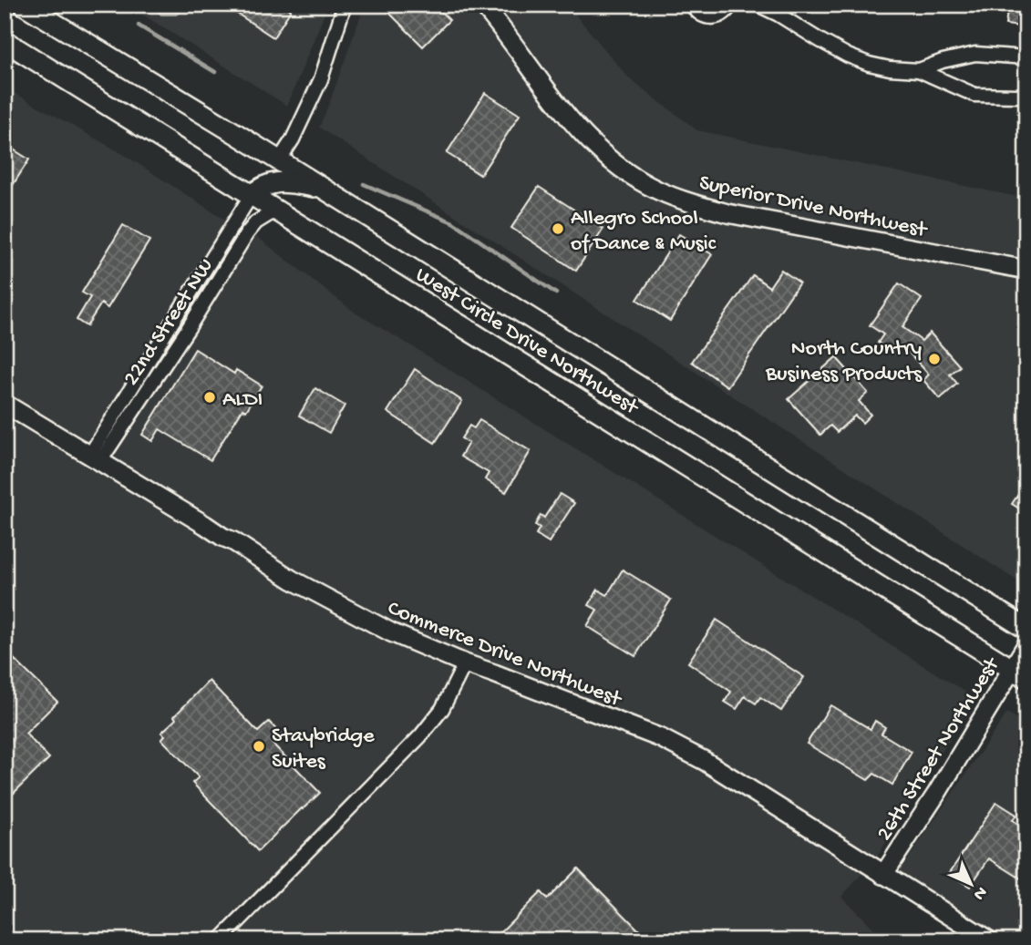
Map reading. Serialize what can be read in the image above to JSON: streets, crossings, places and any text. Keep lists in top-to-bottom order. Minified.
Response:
{"streets":{"main road":["West Circle Drive Northwest"],"street":["Superior Drive Northwest","22nd Street NW","Commerce Drive Northwest","26th Street Northwest"]},"crossings":[["22nd Street NW","West Circle Drive Northwest"],["22nd Street NW","Commerce Drive Northwest"],["West Circle Drive Northwest","26th Street Northwest"],["Commerce Drive Northwest","26th Street Northwest"]],"places":["Allegro School of Dance & Music","North Country Business Products","ALDI","Staybridge Suites"],"north":"bottom right"}
